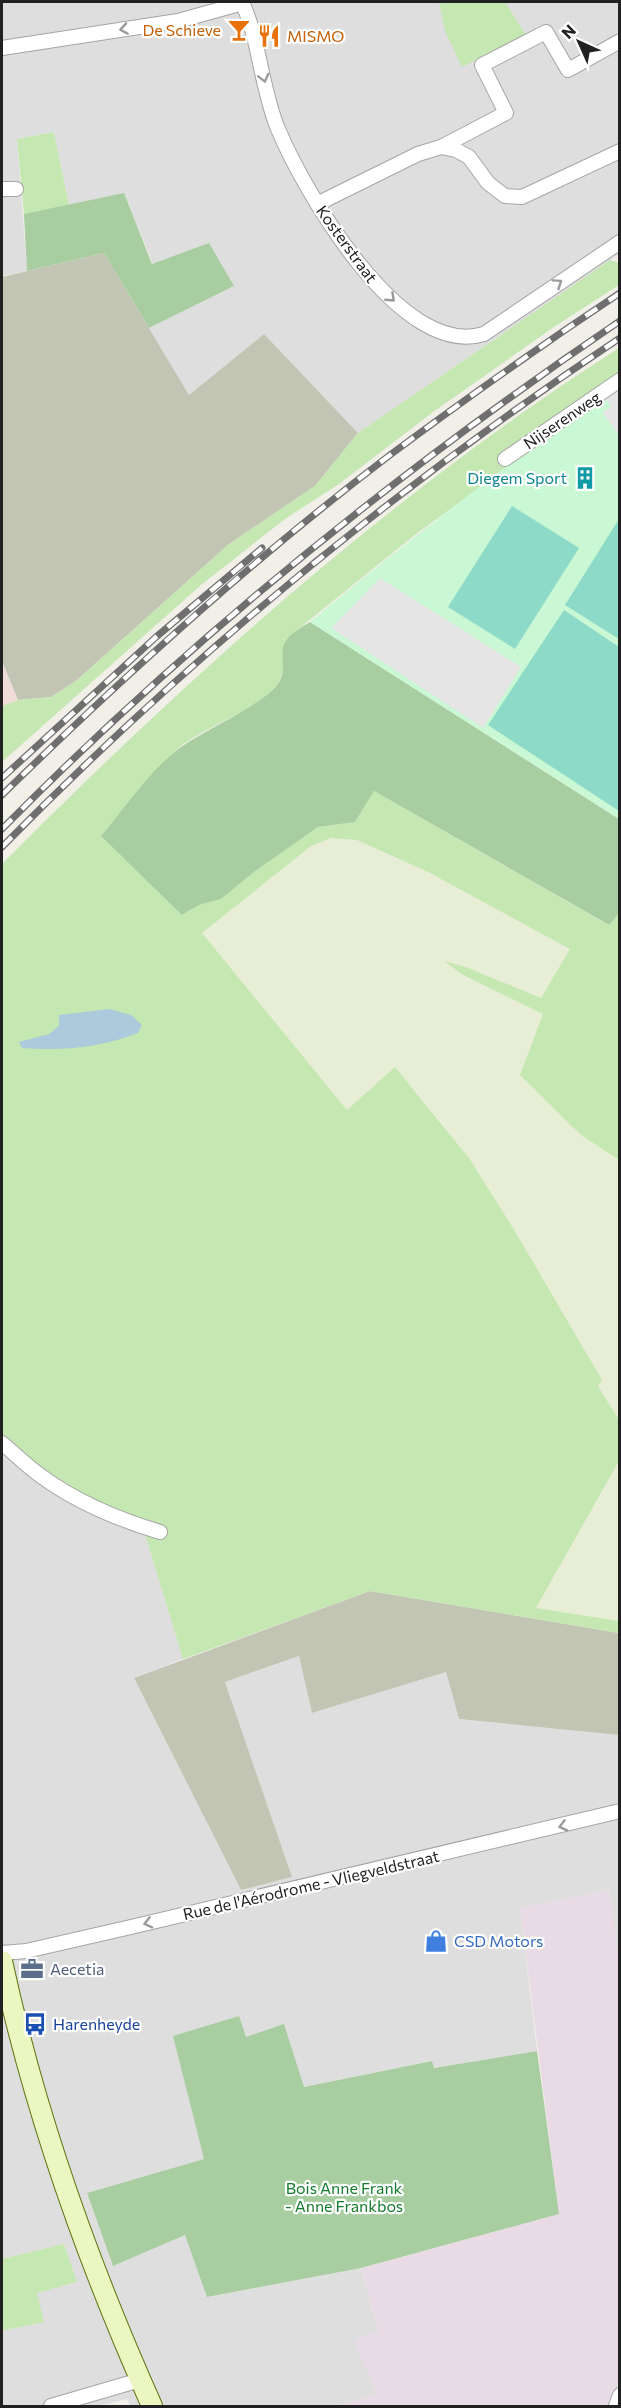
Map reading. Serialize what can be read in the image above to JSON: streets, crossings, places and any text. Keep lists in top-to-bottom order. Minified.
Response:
{"streets":{"street":["Kosterstraat","Nijserenweg","Rue de l'Aérodrome - Vliegveldstraat"]},"one_way":["Rue de l'Aérodrome - Vliegveldstraat"],"parks":["Bois Anne Frank - Anne Frankbos"],"places":{"bar":["De Schieve"],"restaurant":["MISMO"],"building":["Diegem Sport"],"shop":["CSD Motors"],"office":["Aecetia"],"bus stop":["Harenheyde"]},"north":"top left"}
